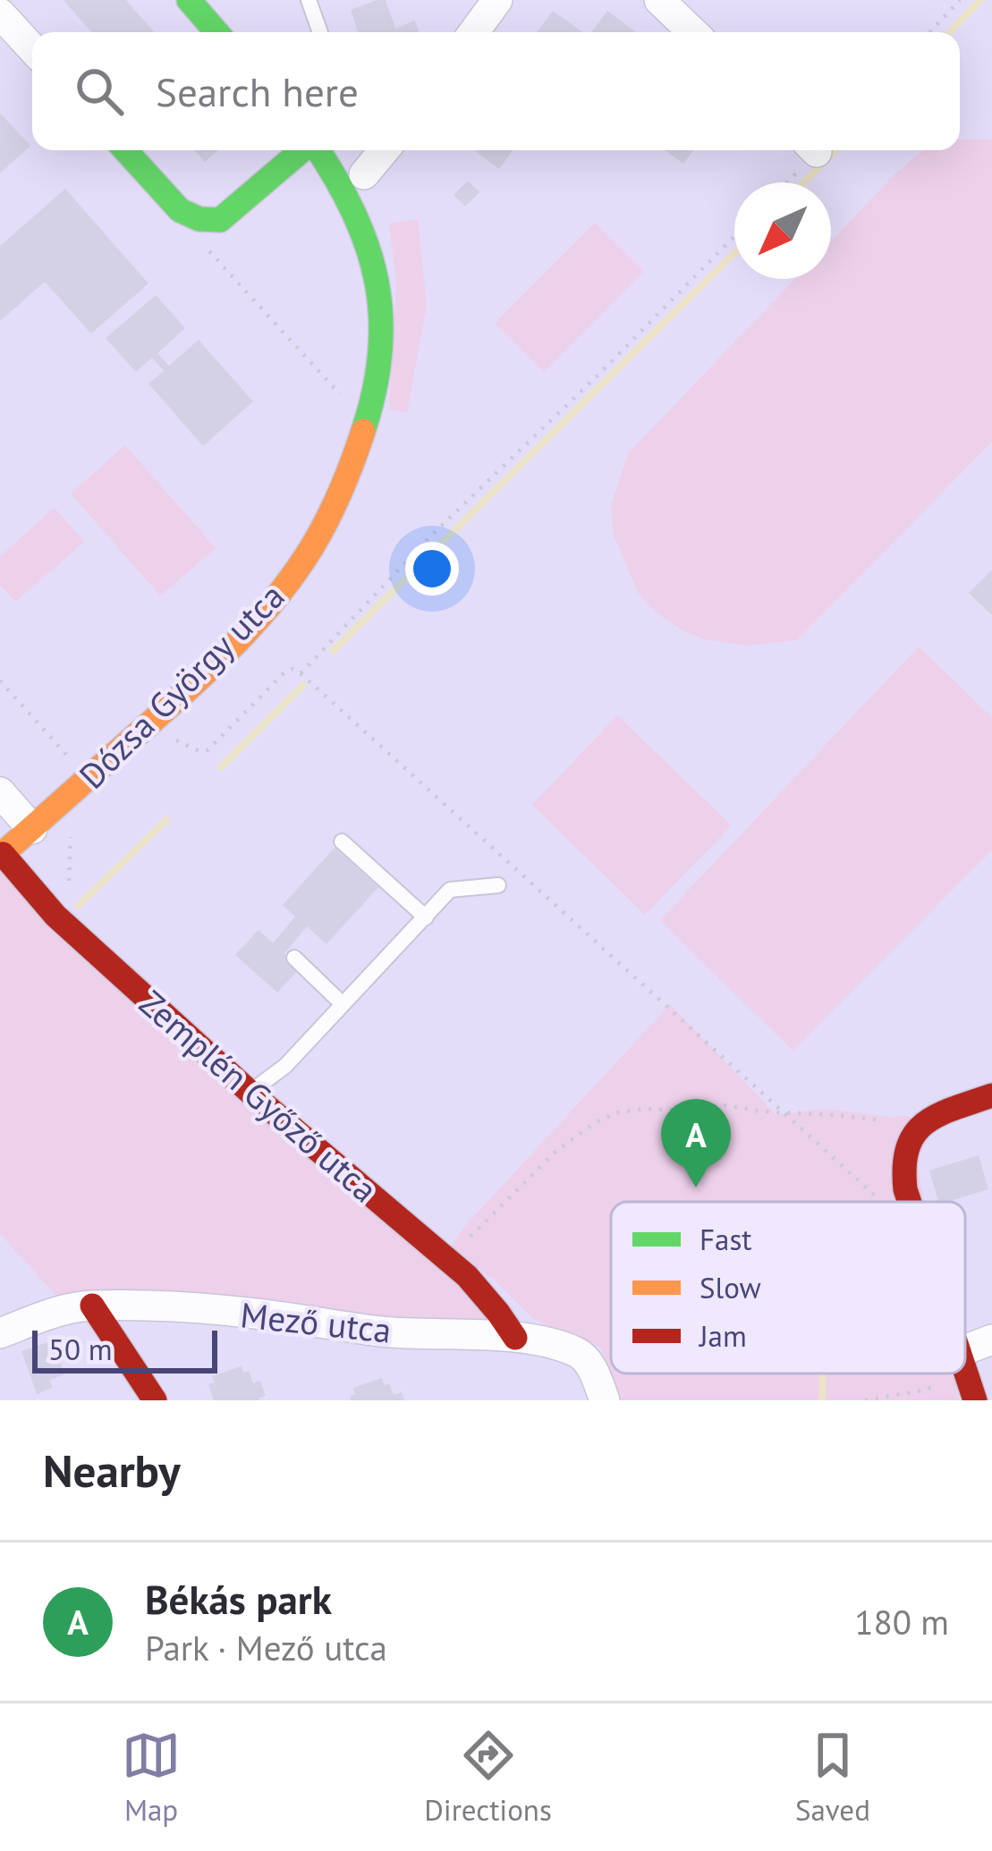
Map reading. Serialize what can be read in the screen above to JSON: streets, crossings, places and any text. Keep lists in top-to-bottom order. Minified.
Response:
{"streets":{"street":["Dózsa György utca","Zemplén Győző utca","Mező utca"]},"crossings":[["Dózsa György utca","Zemplén Győző utca"],["Zemplén Győző utca","Mező utca"]],"legend":["Fast","Slow","Jam"],"scale_bar":"50 m","north":"bottom left","page":{"search":"Search here","pins":"A","scale":"50 m","heading":"Nearby","list":[{"mark":"A","name":"Békás park","note":"Park · Mező utca","value":"180 m"}],"nav":["Map","Directions","Saved"]}}
